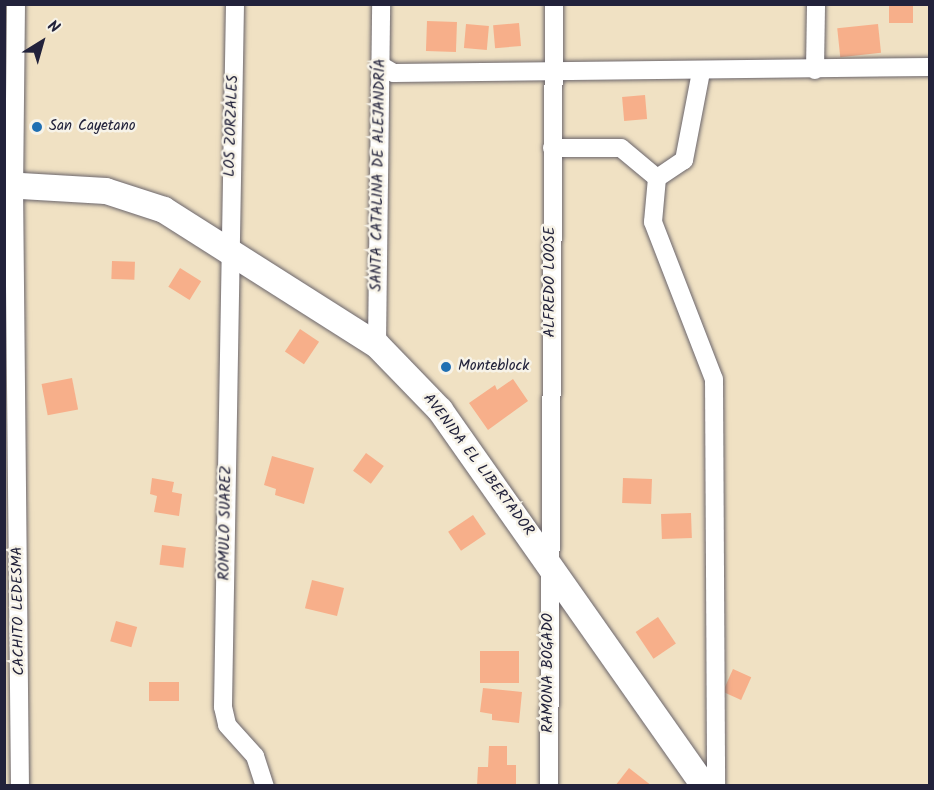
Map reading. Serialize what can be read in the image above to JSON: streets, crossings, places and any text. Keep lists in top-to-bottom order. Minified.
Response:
{"streets":{"main road":["AVENIDA EL LIBERTADOR"],"street":["LOS ZORZALES","SANTA CATALINA DE ALEJANDRÍA","ALFREDO LOOSE","ROMULO SUAREZ","CACHITO LEDESMA","RAMONA BOGADO"]},"crossings":[["LOS ZORZALES","AVENIDA EL LIBERTADOR"],["LOS ZORZALES","ROMULO SUAREZ"],["SANTA CATALINA DE ALEJANDRÍA","AVENIDA EL LIBERTADOR"],["ALFREDO LOOSE","AVENIDA EL LIBERTADOR"],["ALFREDO LOOSE","RAMONA BOGADO"],["AVENIDA EL LIBERTADOR","ROMULO SUAREZ"],["AVENIDA EL LIBERTADOR","CACHITO LEDESMA"],["AVENIDA EL LIBERTADOR","RAMONA BOGADO"]],"places":["San Cayetano","Monteblock"],"north":"top right"}
